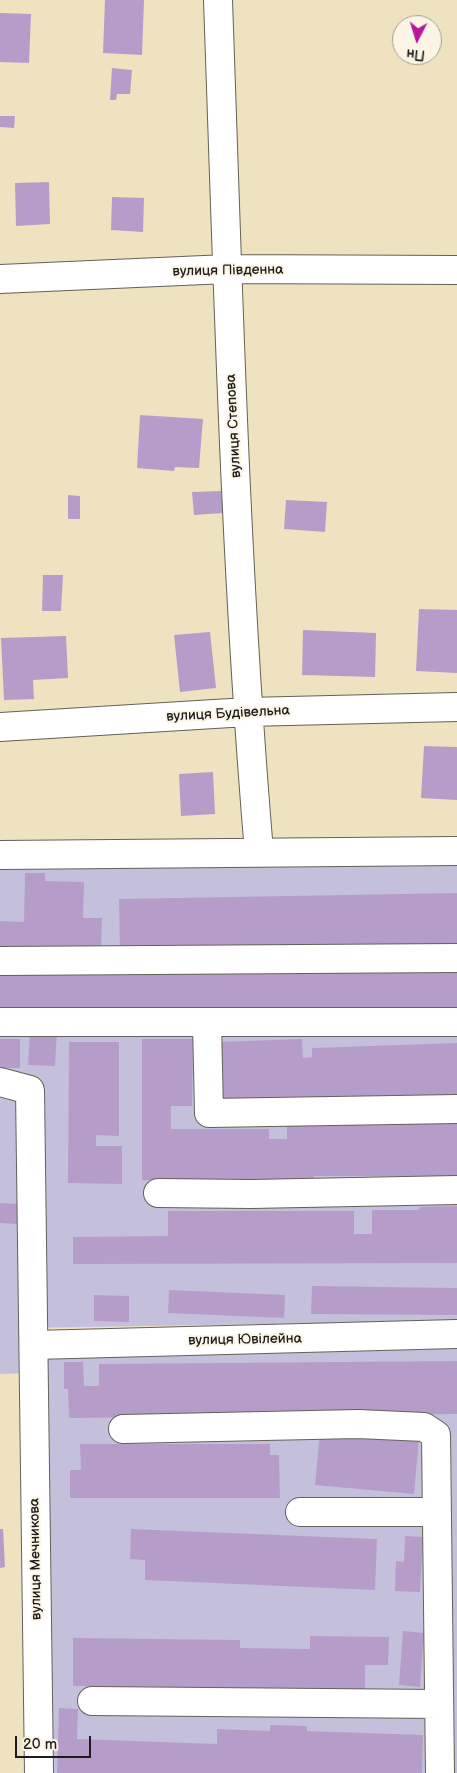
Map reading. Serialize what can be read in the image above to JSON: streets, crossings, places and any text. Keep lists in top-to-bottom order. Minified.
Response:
{"streets":{"street":["вулиця Південна","вулиця Степова","вулиця Будівельна","вулиця Ювілейна","вулиця Мечникова"]},"crossings":[["вулиця Південна","вулиця Степова"],["вулиця Степова","вулиця Будівельна"],["вулиця Ювілейна","вулиця Мечникова"]],"scale_bar":"20 m","north":"bottom"}
